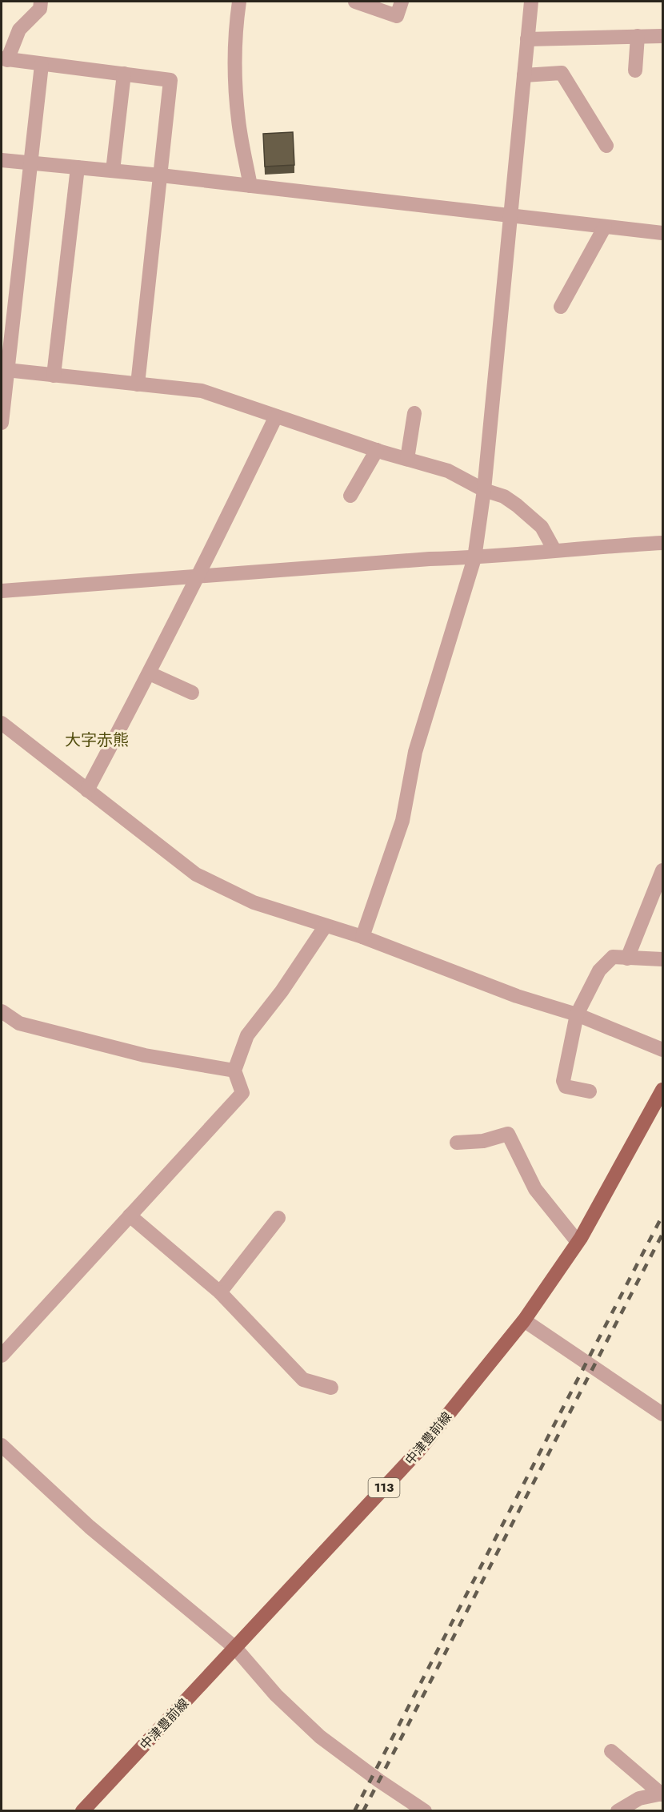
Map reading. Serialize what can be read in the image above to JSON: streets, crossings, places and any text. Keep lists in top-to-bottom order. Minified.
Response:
{"streets":{"main road":["中津豊前線","113"]},"districts":["大字赤熊"]}
